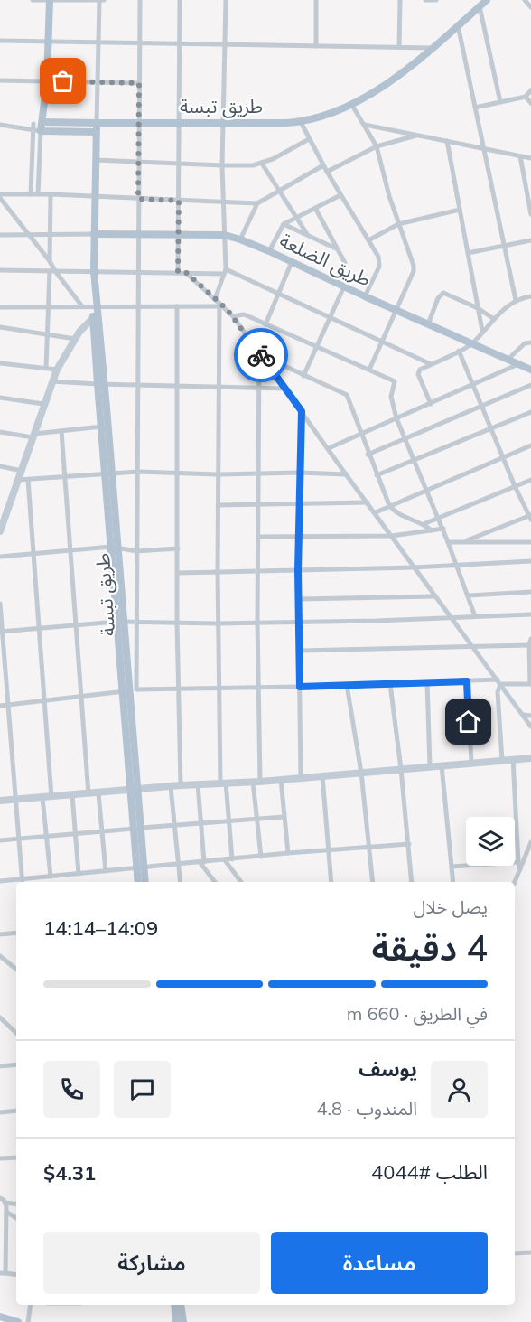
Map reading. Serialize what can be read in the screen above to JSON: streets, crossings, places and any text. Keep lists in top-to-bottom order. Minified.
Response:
{"streets":{"main road":["طريق تبسة","طريق الضلعة"]},"crossings":[["طريق تبسة","طريق الضلعة"]],"page":{"heading":["4 دقيقة","يصل خلال","14:09–14:14"],"panel":["يوسف","المندوب · 4.8","الطلب #4044","$4.31"],"bar":"في الطريق · 660 m","buttons":["مساعدة","مشاركة"]}}
